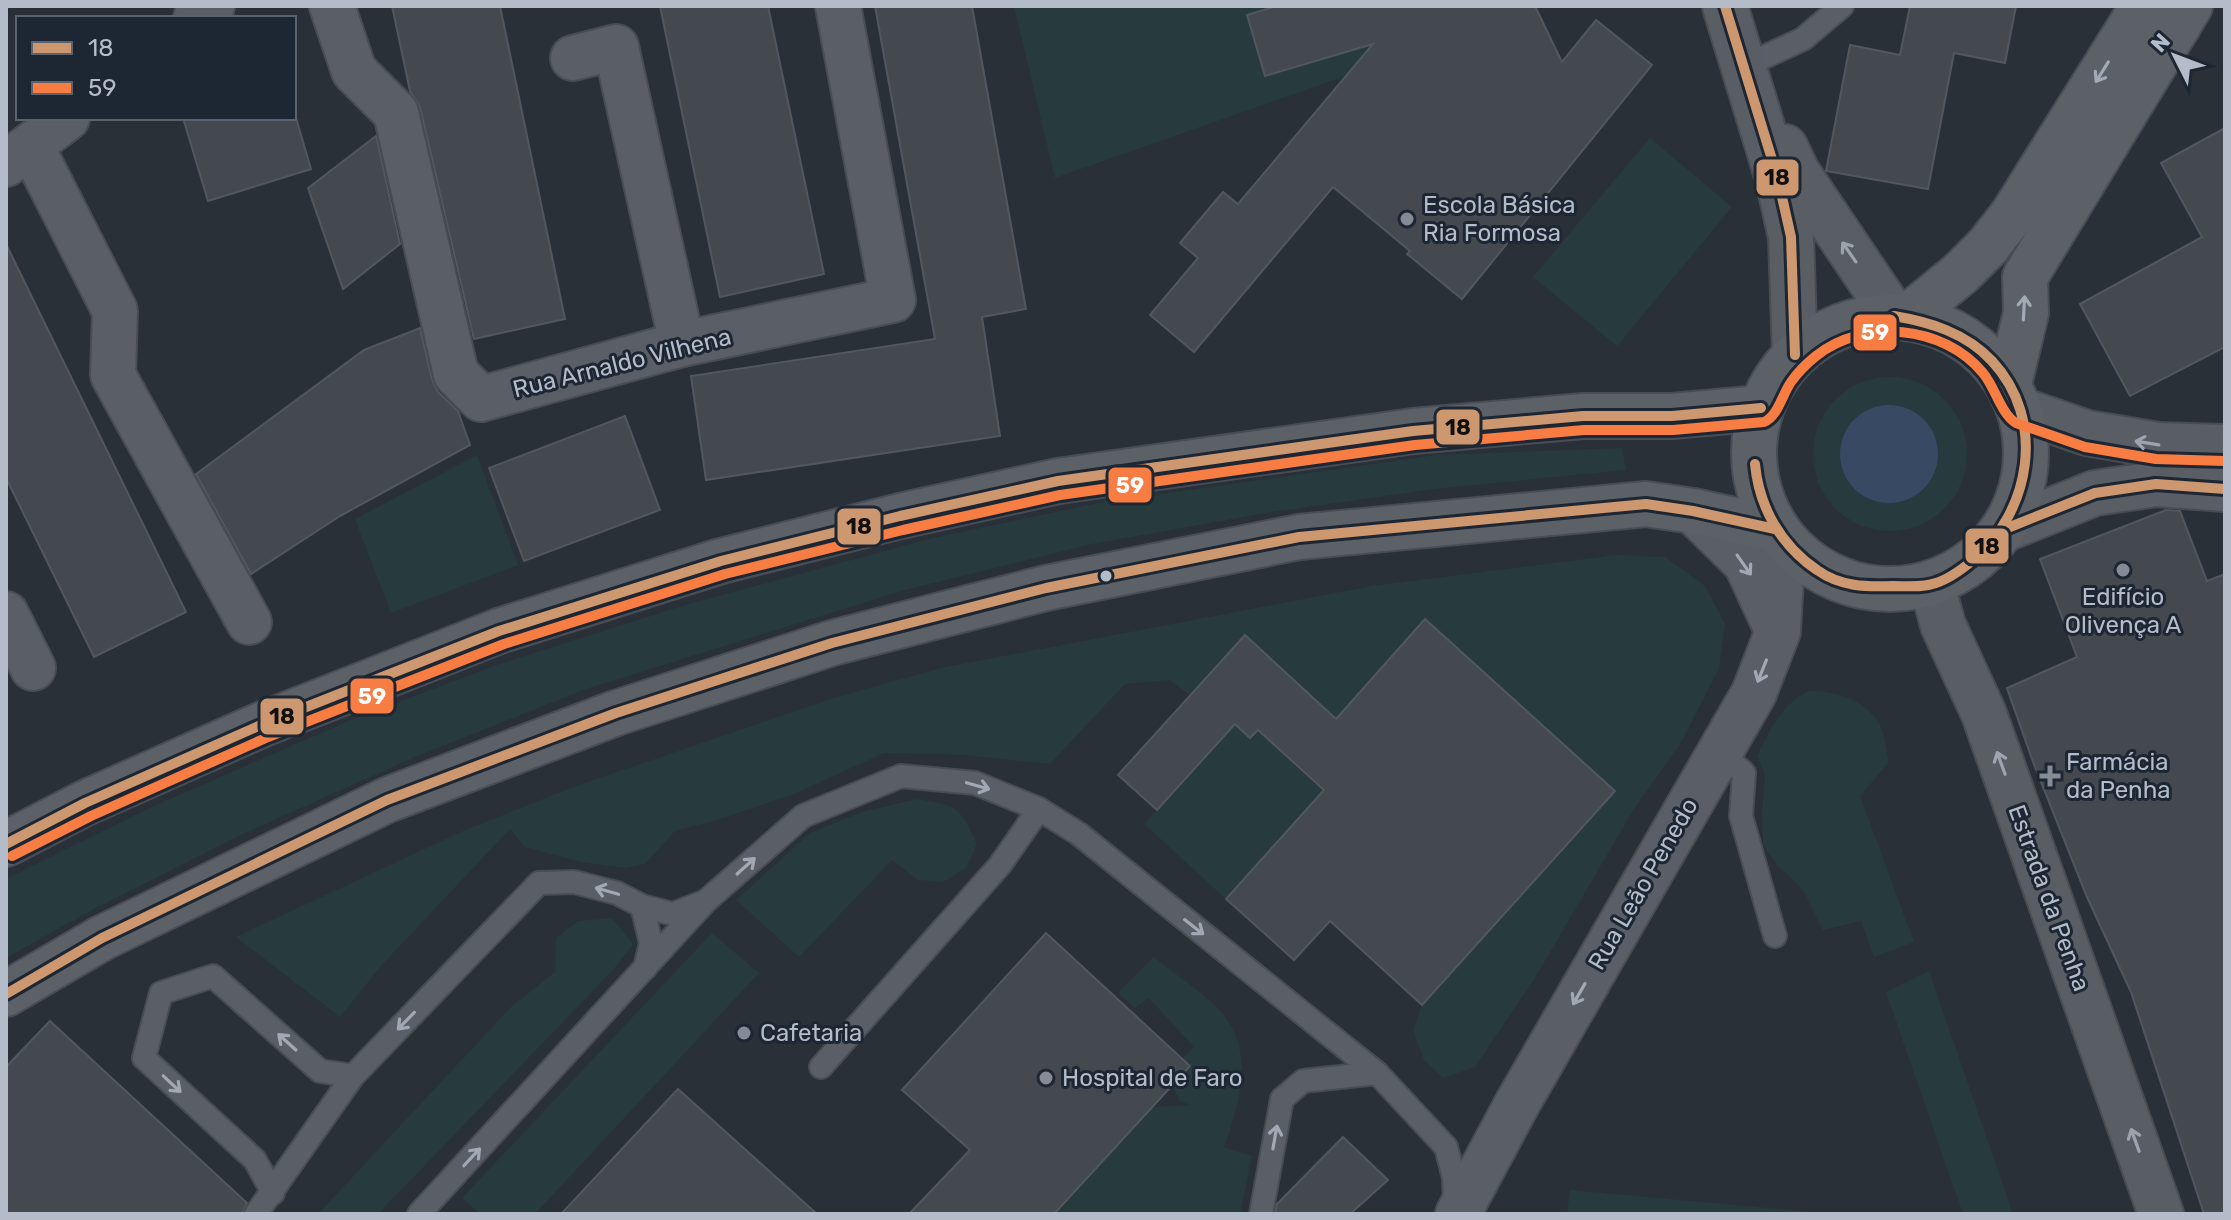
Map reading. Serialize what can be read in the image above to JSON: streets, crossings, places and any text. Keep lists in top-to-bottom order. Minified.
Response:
{"streets":{"street":["Rua Arnaldo Vilhena","Rua Leão Penedo","Estrada da Penha"]},"crossings":[["Rua Leão Penedo","Estrada da Penha"]],"one_way":["Rua Leão Penedo","Estrada da Penha"],"places":{"other":["Escola Básica Ria Formosa","Edifício Olivença A","Cafetaria","Hospital de Faro"],"health":["Farmácia da Penha"]},"lines":["transit line 18","transit line 59"],"legend":["18","59"],"north":"top left"}
